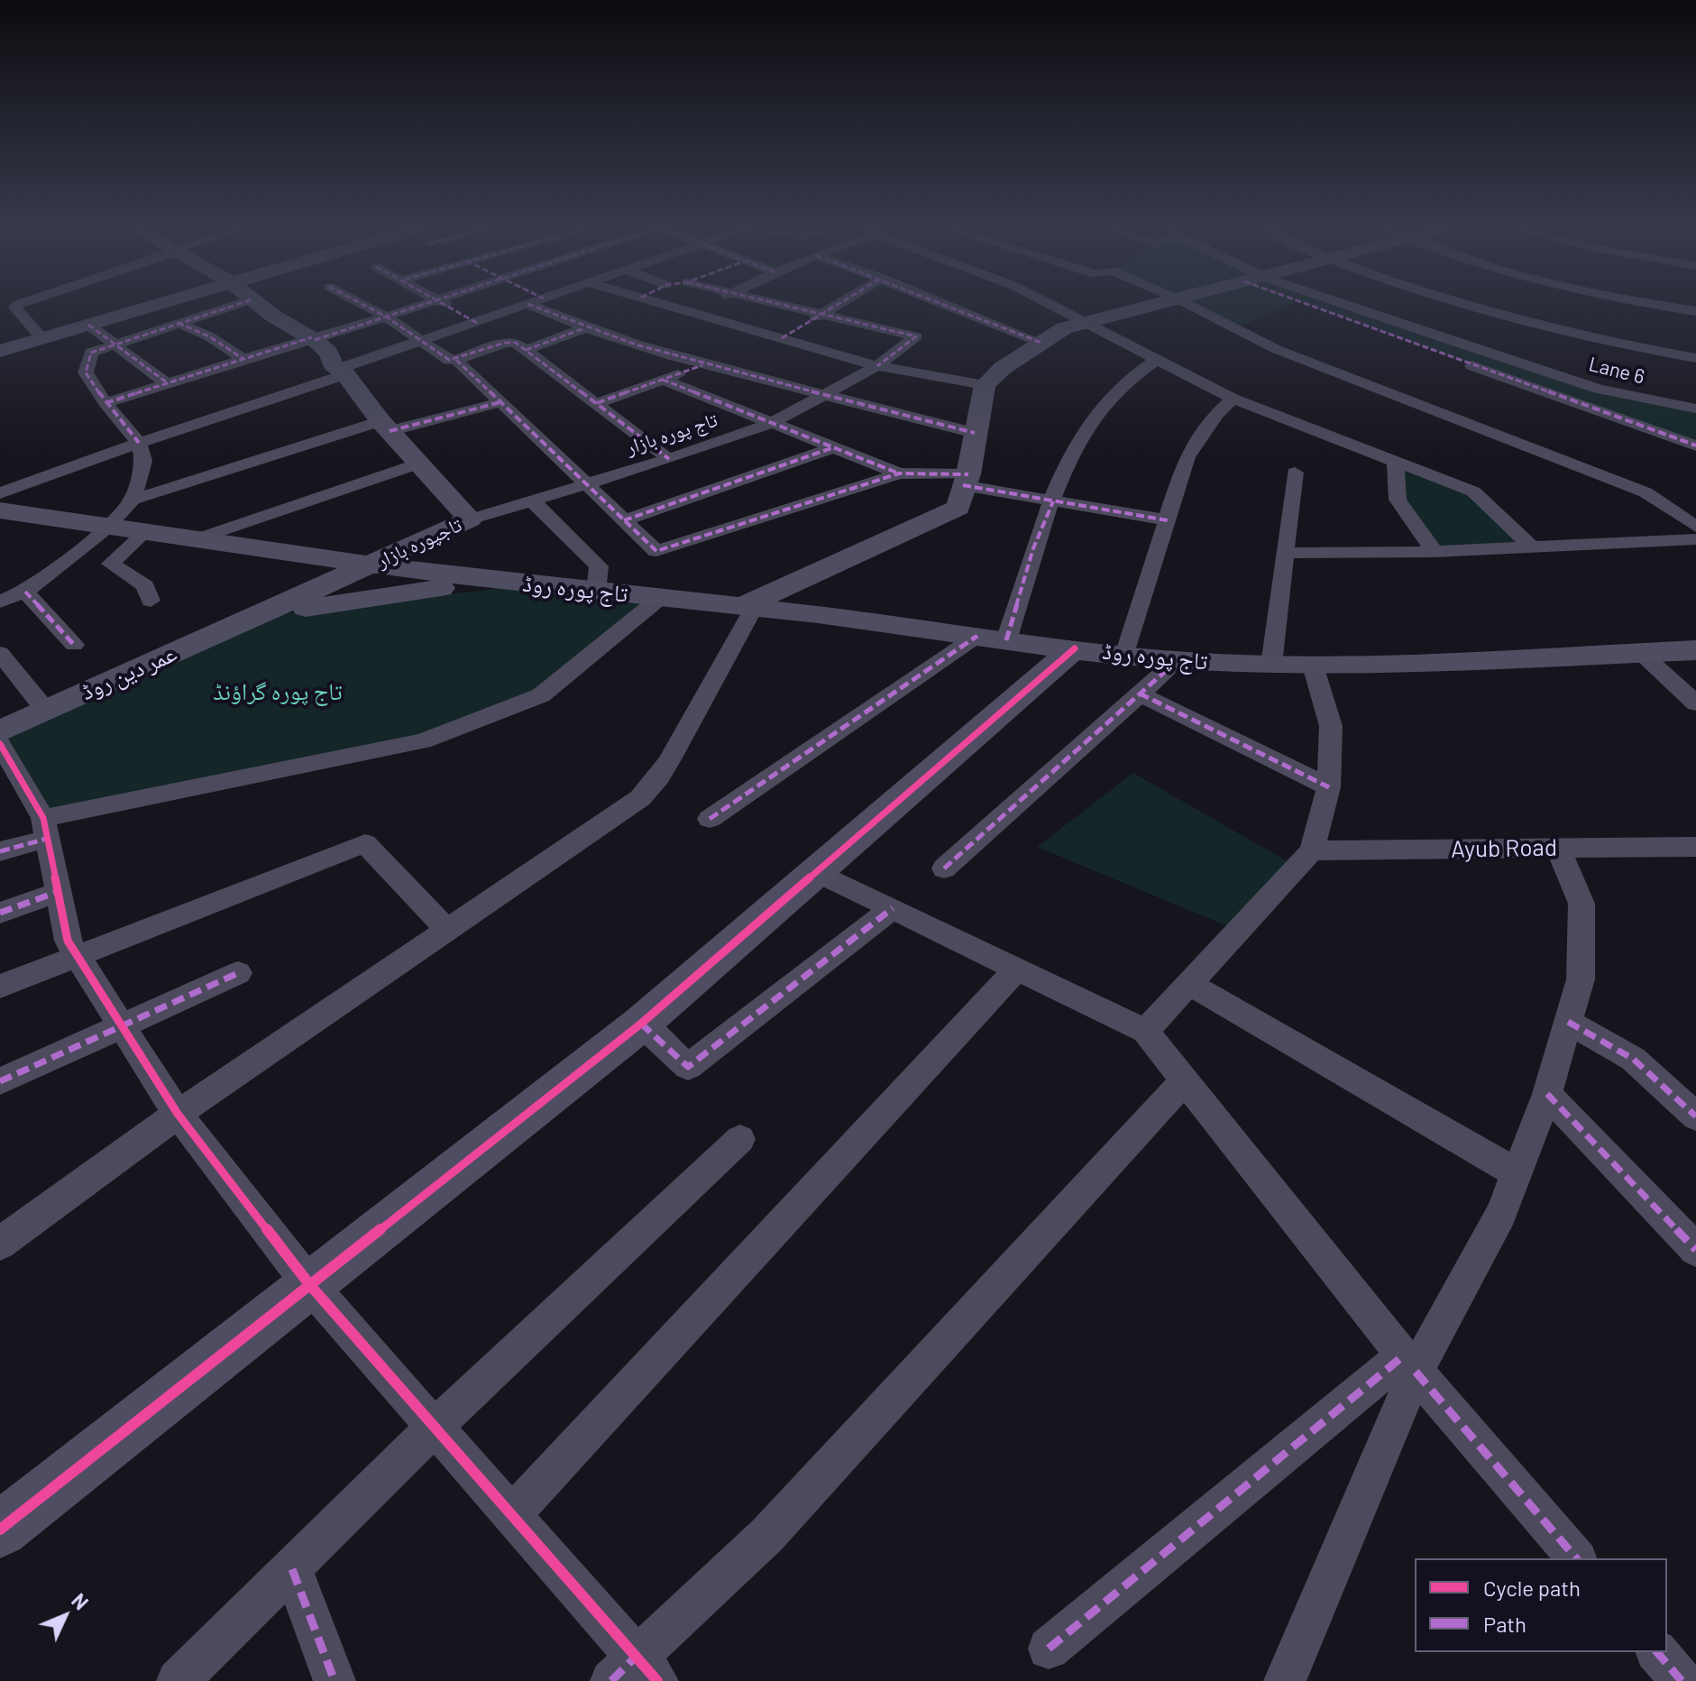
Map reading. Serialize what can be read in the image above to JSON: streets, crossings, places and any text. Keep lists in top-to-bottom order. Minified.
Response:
{"streets":{"street":["Lane 6","تاج پورہ بازار","تاجپورہ بازار","تاج پورہ روڈ","عمر دین روڈ","Ayub Road"]},"crossings":[["تاج پورہ بازار","تاجپورہ بازار"],["تاجپورہ بازار","تاج پورہ روڈ"],["تاجپورہ بازار","عمر دین روڈ"],["تاج پورہ روڈ","عمر دین روڈ"]],"parks":["تاج پورہ گراؤنڈ"],"legend":["Cycle path","Path"],"north":"top right"}
